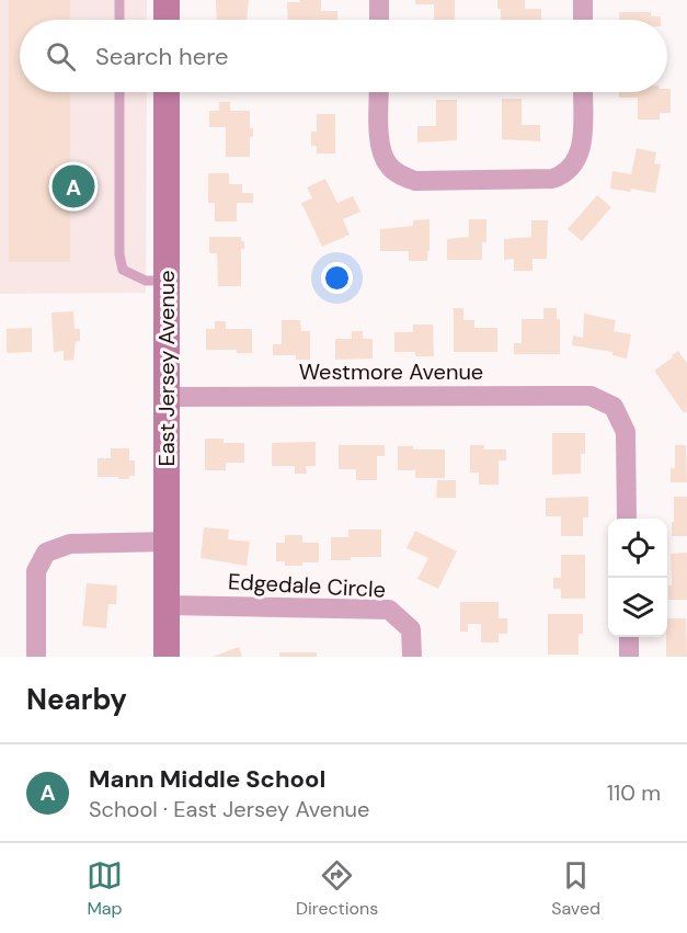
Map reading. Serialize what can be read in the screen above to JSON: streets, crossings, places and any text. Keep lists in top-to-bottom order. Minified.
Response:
{"streets":{"street":["East Jersey Avenue","Westmore Avenue","Edgedale Circle"]},"crossings":[["East Jersey Avenue","Westmore Avenue"],["East Jersey Avenue","Edgedale Circle"]],"page":{"search":"Search here","pins":"A","heading":"Nearby","list":[{"mark":"A","name":"Mann Middle School","note":"School · East Jersey Avenue","value":"110 m"}],"nav":["Map","Directions","Saved"]}}
